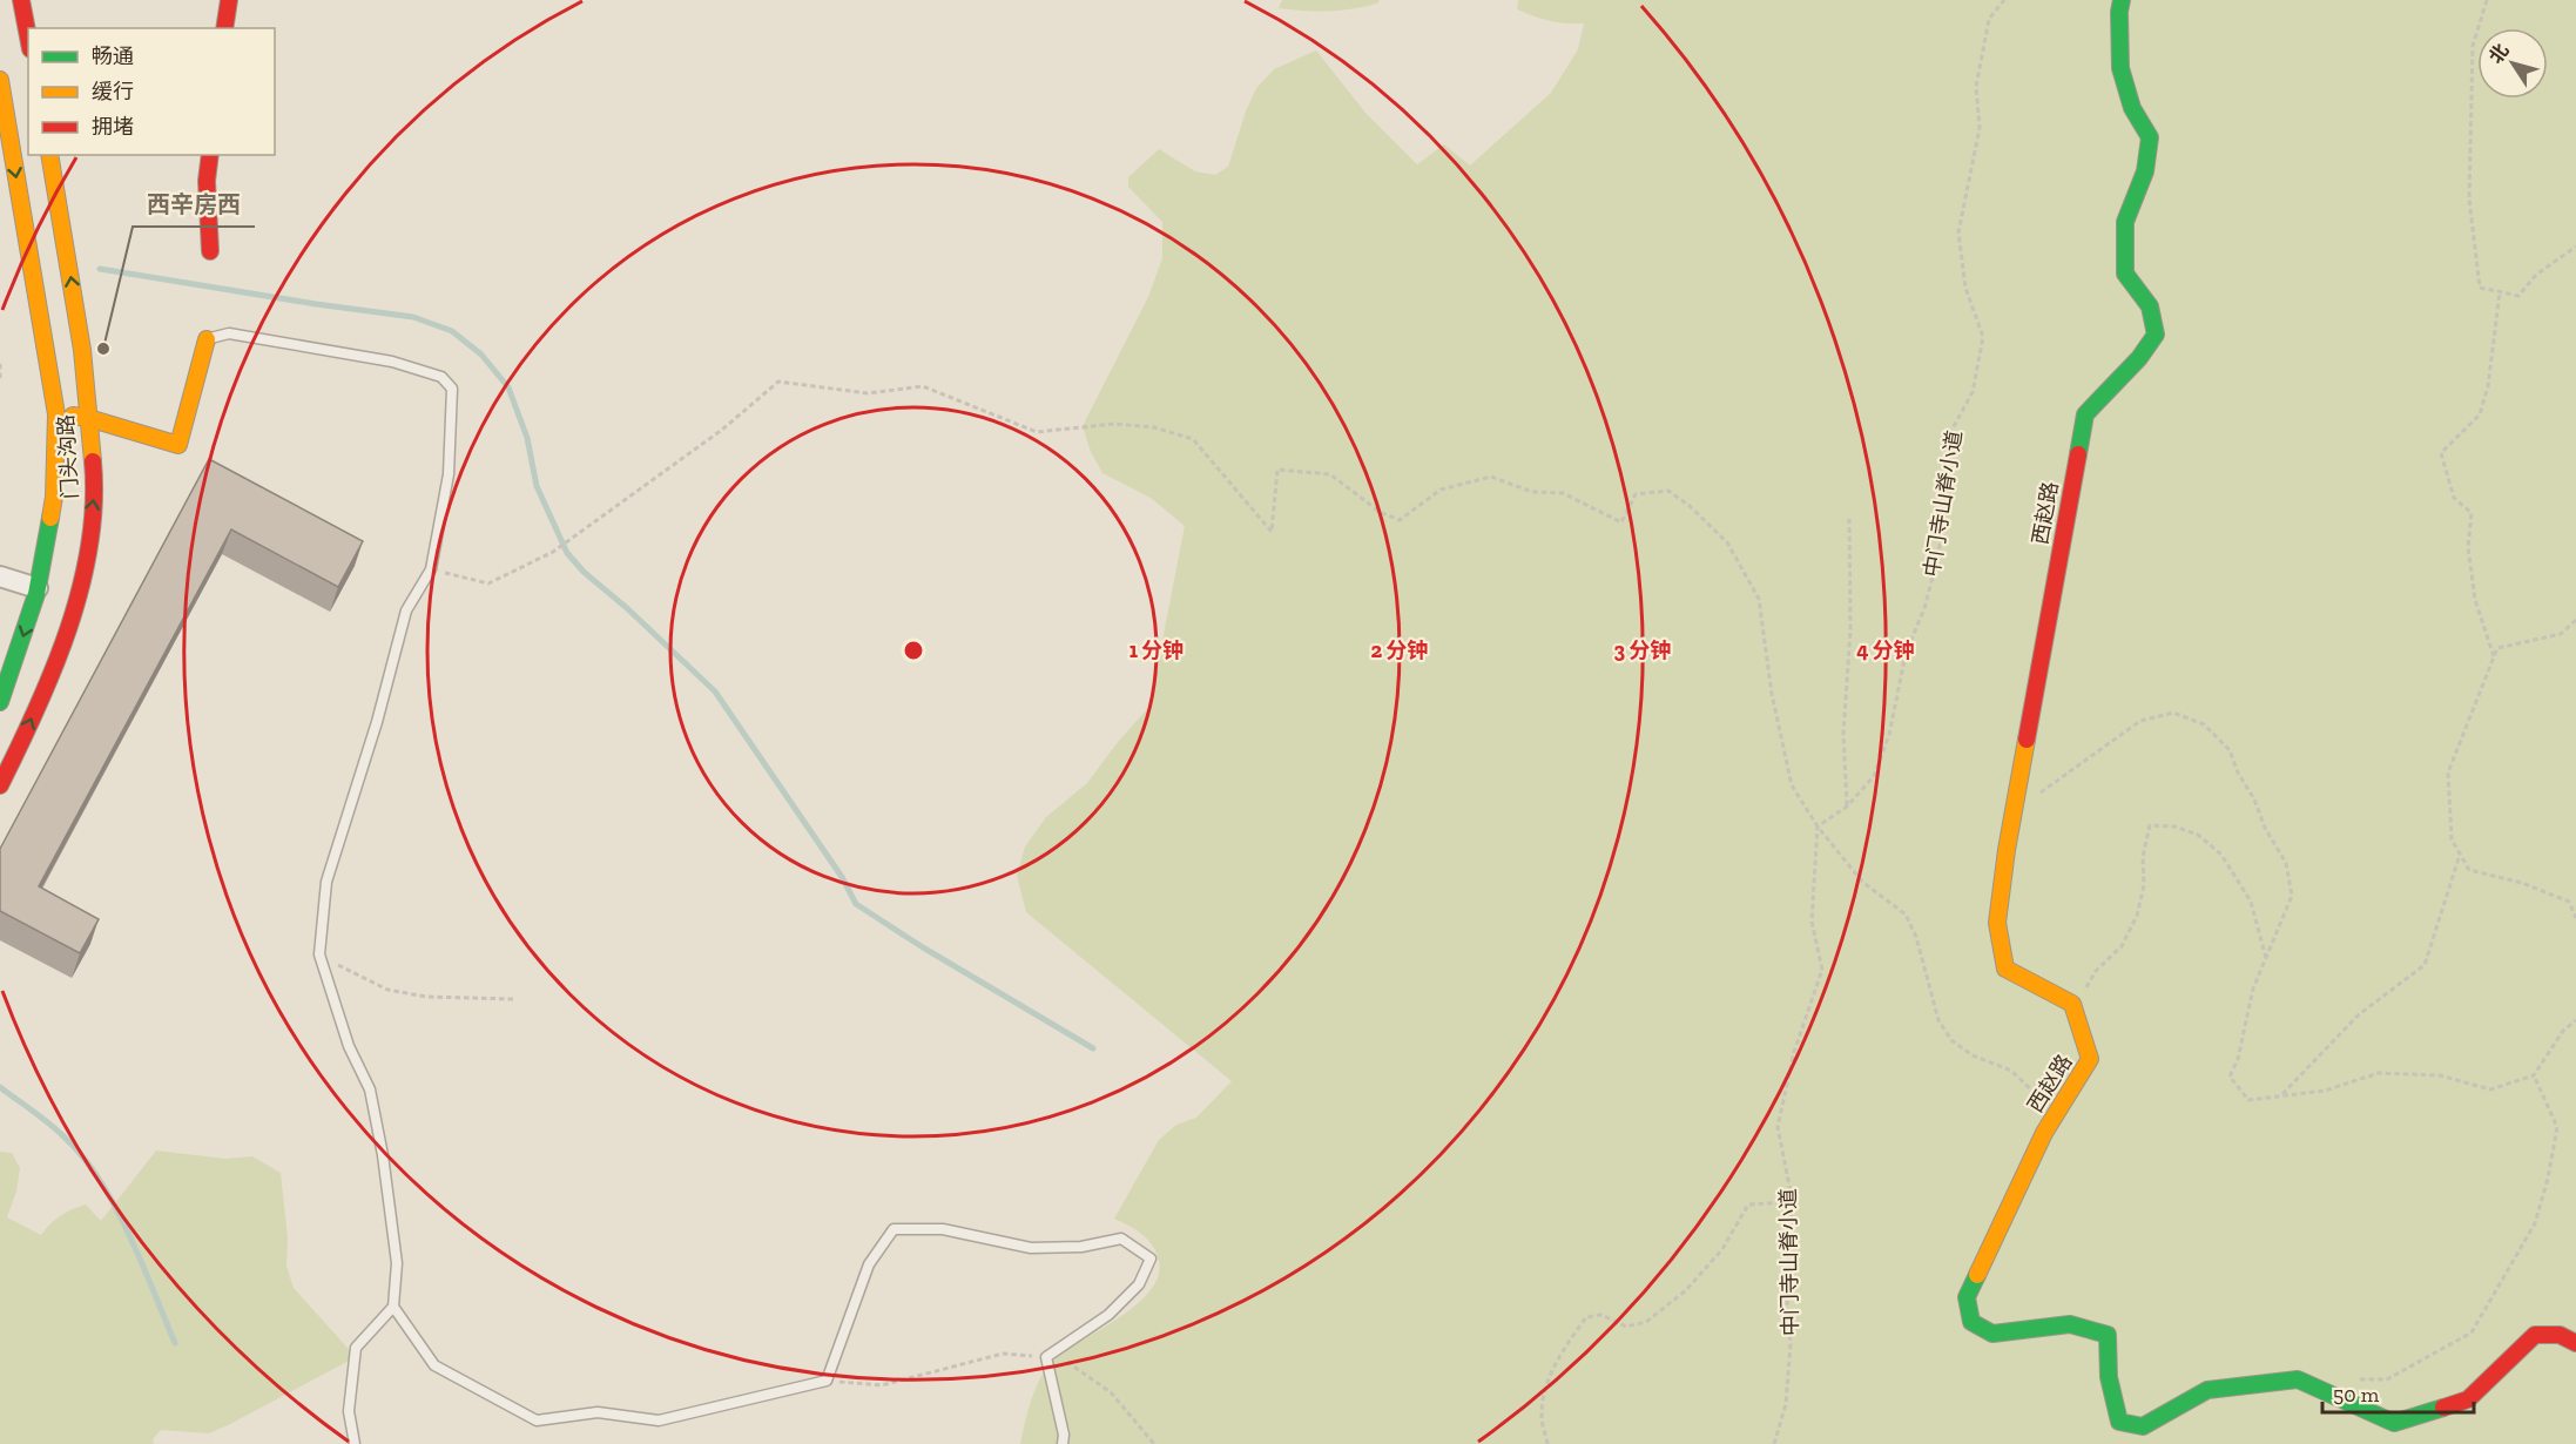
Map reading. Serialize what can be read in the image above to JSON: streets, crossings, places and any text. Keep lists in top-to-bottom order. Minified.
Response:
{"streets":{"street":["门头沟路","西赵路"],"path":["中门寺山脊小道"]},"places":["西辛房西"],"legend":["畅通","缓行","拥堵"],"scale_bar":"50 m","north":"top left","rings":["1 分钟","2 分钟","3 分钟","4 分钟"]}
